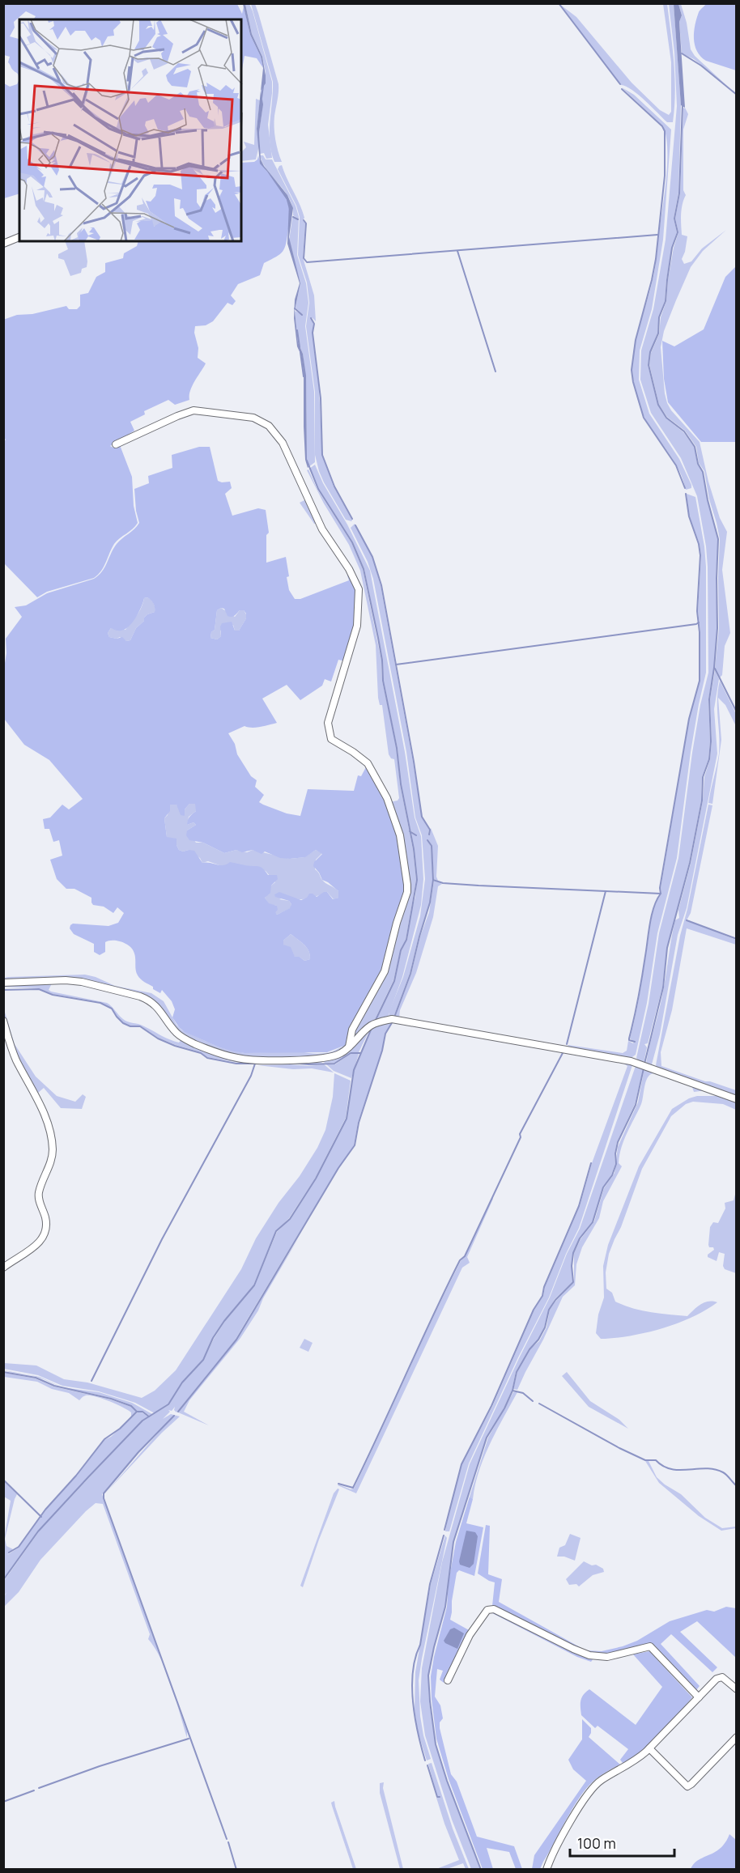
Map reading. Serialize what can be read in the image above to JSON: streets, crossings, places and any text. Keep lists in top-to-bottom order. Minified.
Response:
{"scale_bar":"100 m"}
